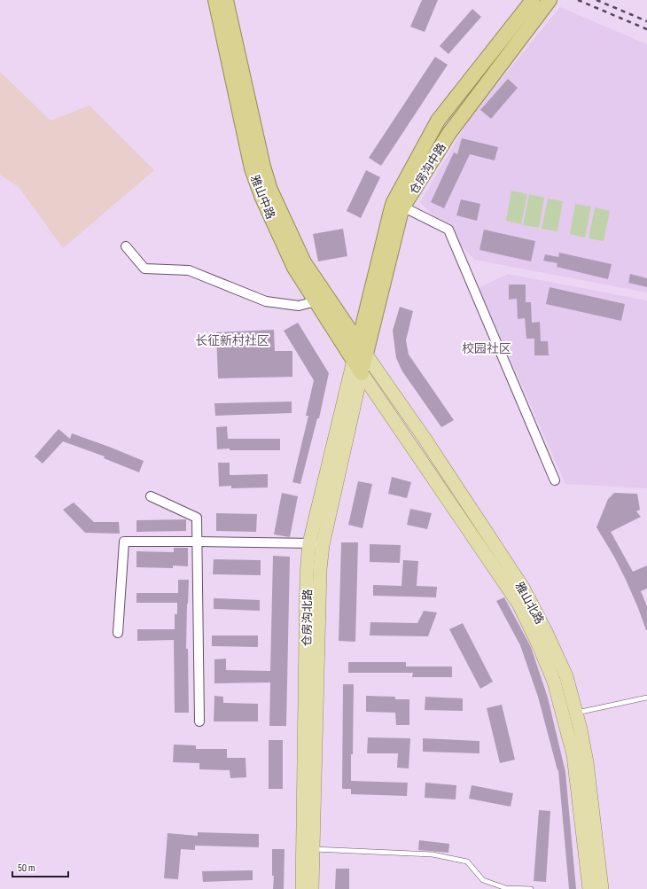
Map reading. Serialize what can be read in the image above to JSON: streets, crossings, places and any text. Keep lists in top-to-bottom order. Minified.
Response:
{"streets":{"highway":["仓房沟中路","雅山中路"],"main road":["雅山北路","仓房沟北路"]},"crossings":[["仓房沟中路","雅山中路"],["仓房沟中路","雅山北路"],["仓房沟中路","仓房沟北路"],["雅山中路","雅山北路"],["雅山中路","仓房沟北路"],["雅山北路","仓房沟北路"]],"districts":["长征新村社区","校园社区"],"scale_bar":"50 m"}
